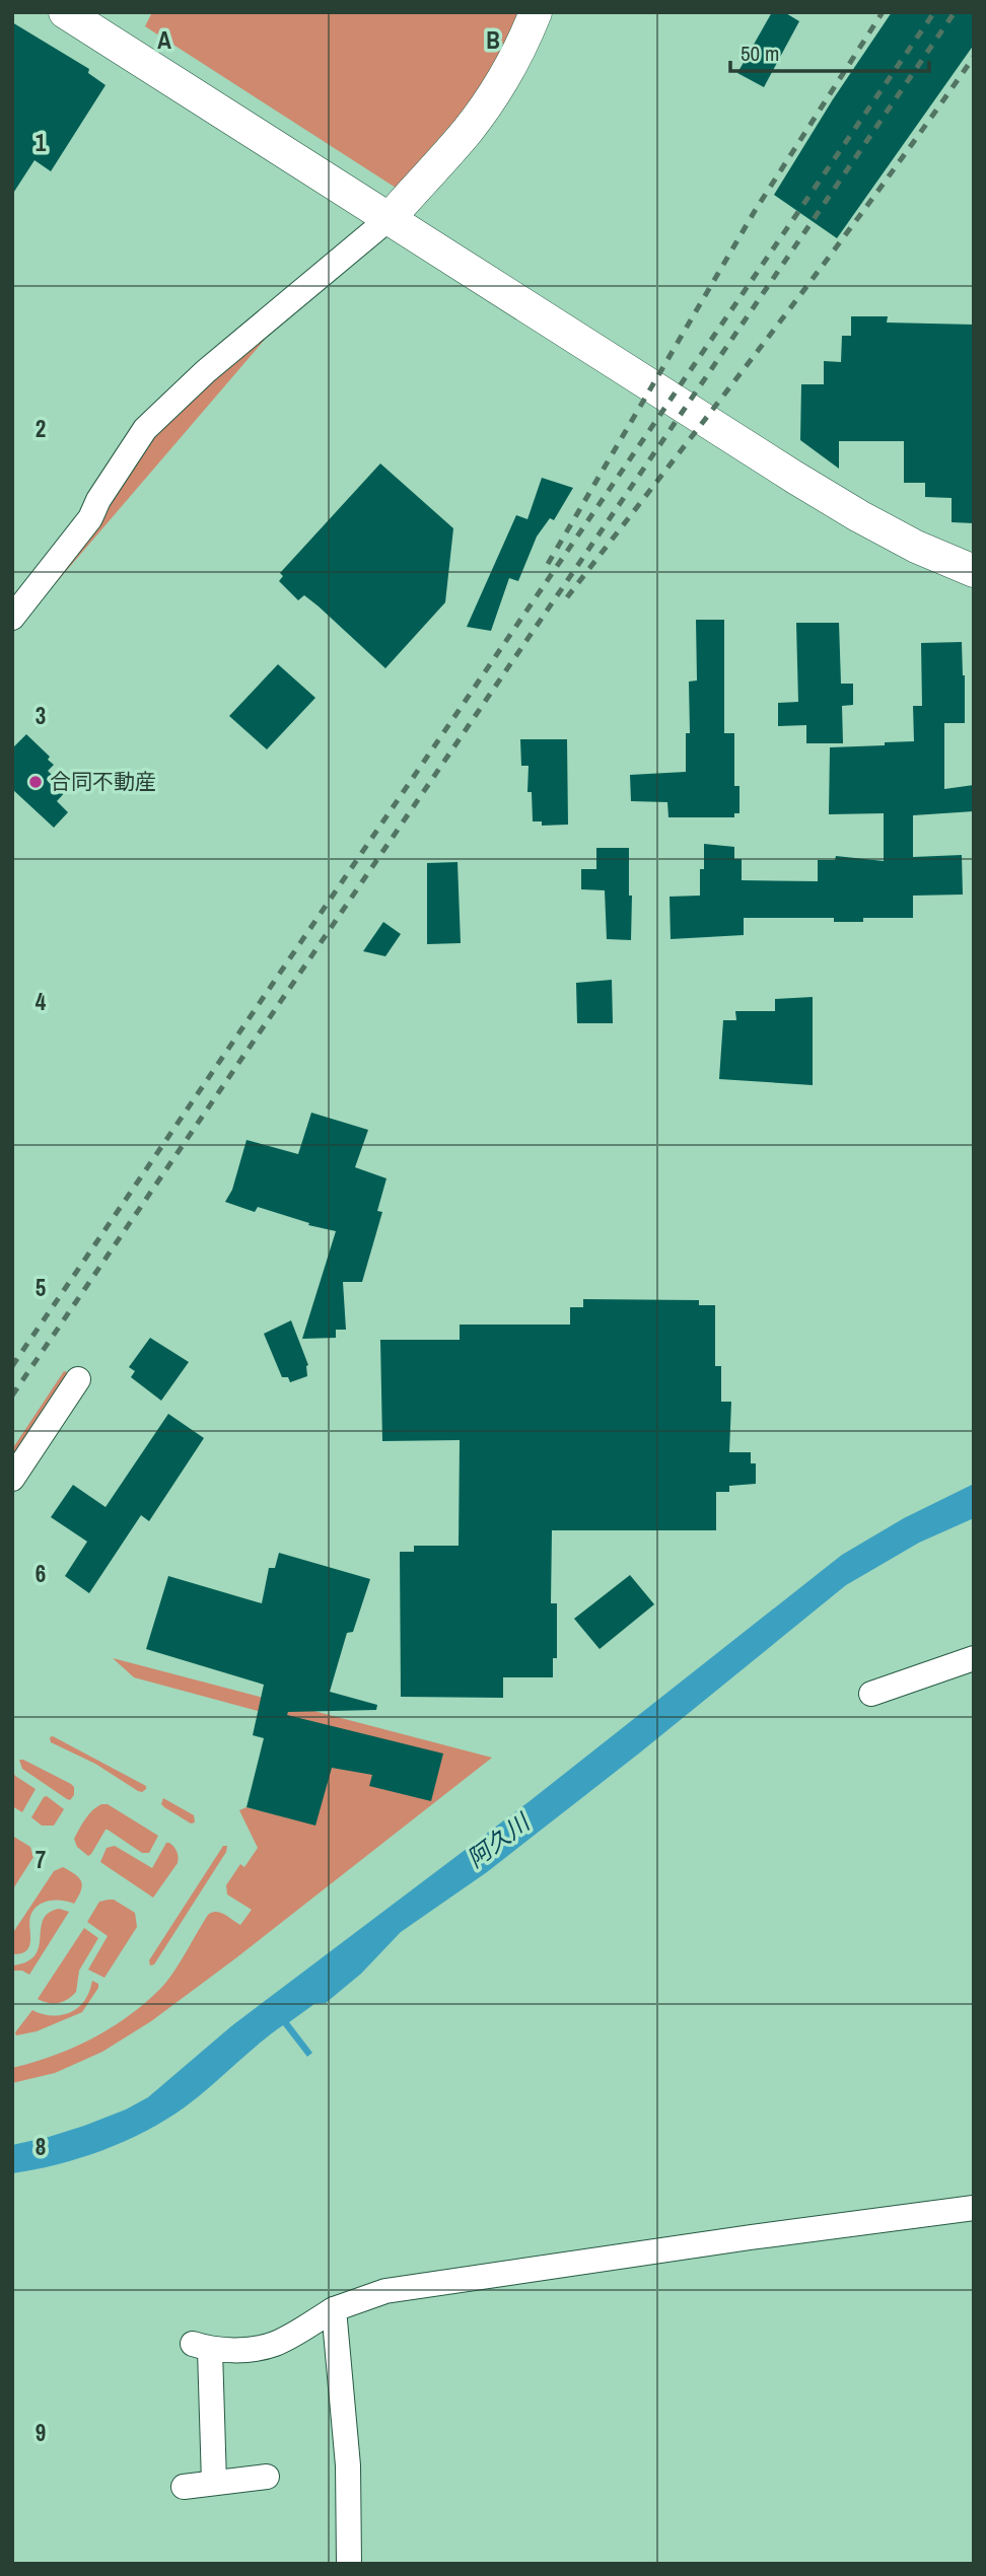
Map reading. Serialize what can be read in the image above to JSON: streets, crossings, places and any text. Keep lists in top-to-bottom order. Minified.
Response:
{"water":["阿久川"],"places":["合同不動産"],"scale_bar":"50 m","grid":{"columns":["A","B"],"rows":["1","2","3","4","5","6","7","8","9"]}}
